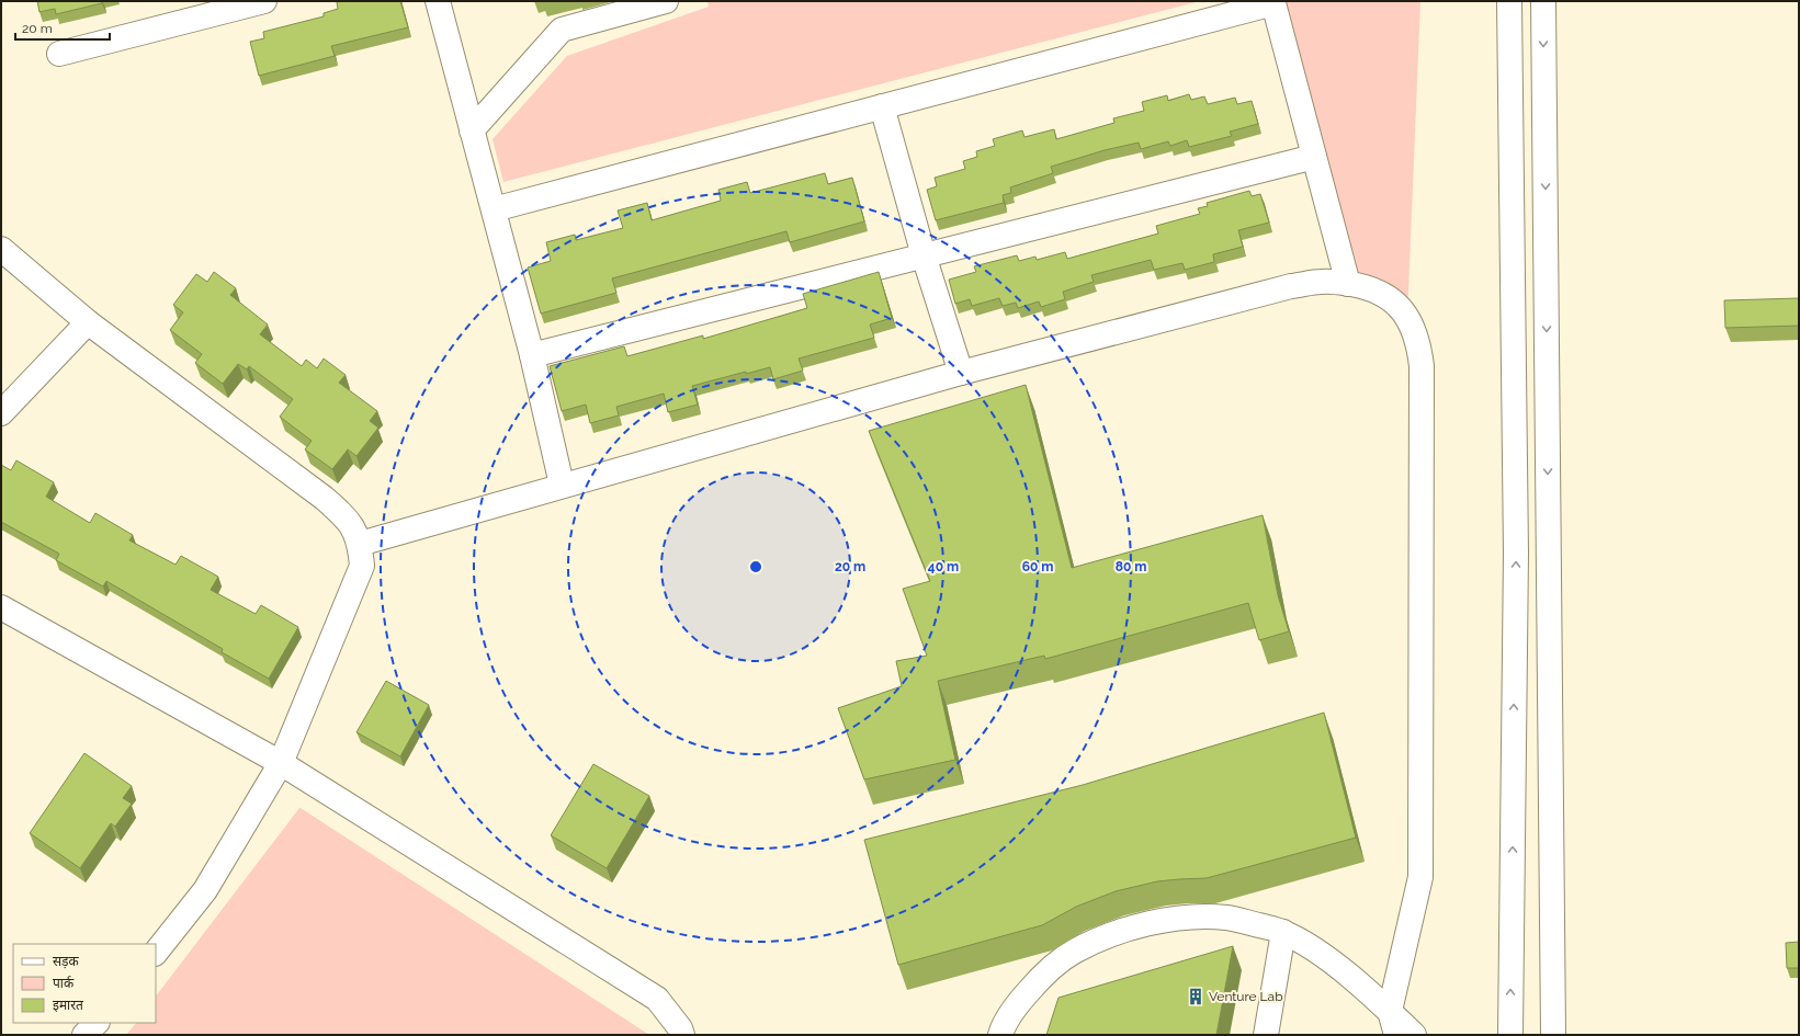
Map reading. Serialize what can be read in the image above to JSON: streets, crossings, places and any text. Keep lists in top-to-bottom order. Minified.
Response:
{"places":{"building":["Venture Lab"]},"legend":["सड़क","पार्क","इमारत"],"scale_bar":"20 m","rings":["20 m","40 m","60 m","80 m"]}
